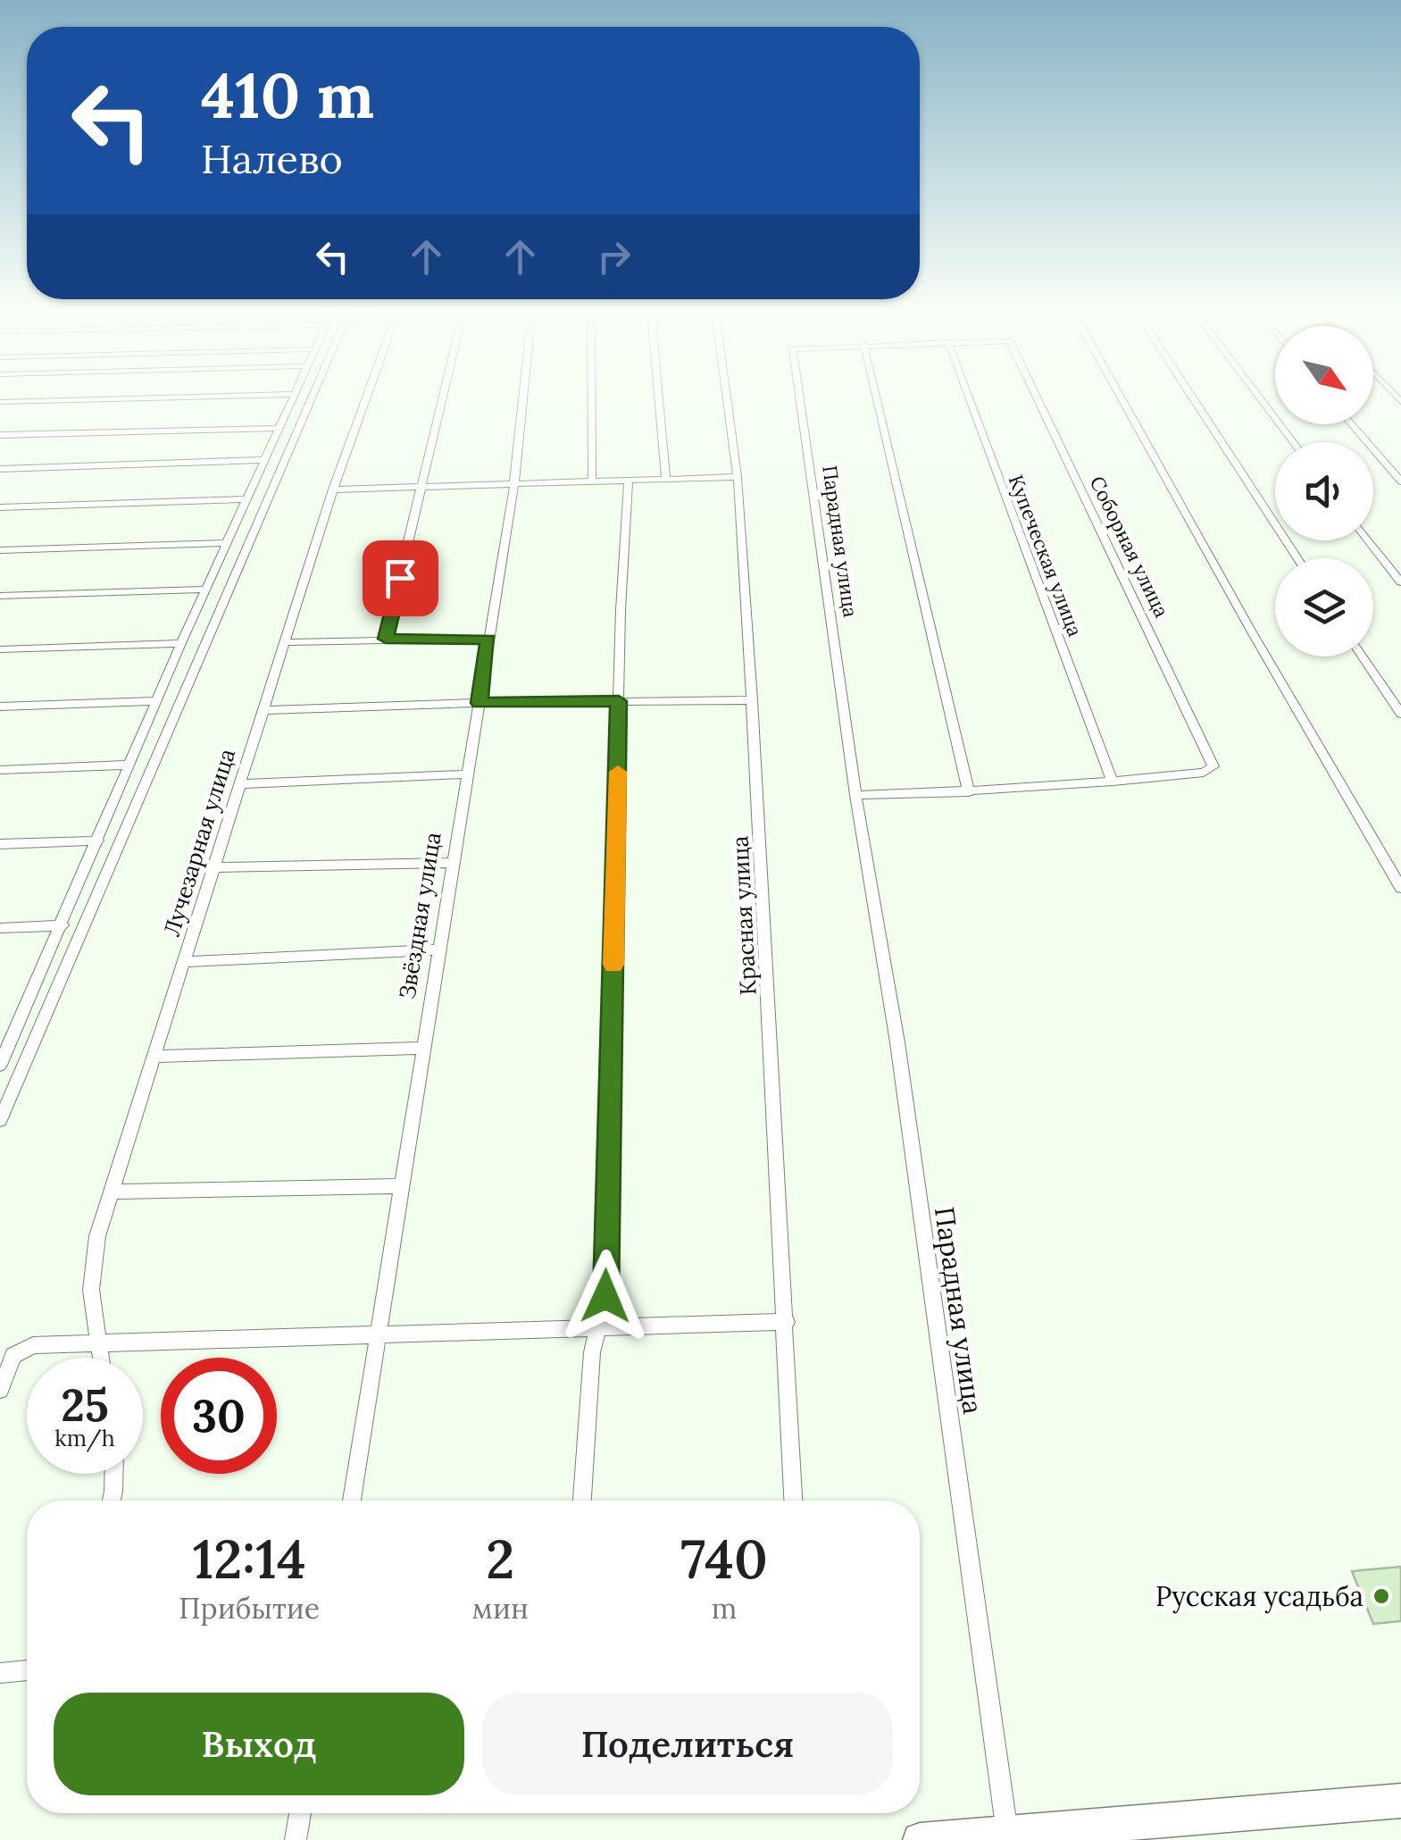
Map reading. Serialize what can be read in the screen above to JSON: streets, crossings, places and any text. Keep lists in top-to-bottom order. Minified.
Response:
{"streets":{"street":["Парадная улица","Соборная улица","Купеческая улица","Лучезарная улица","Звёздная улица","Красная улица"]},"crossings":[["Соборная улица","Купеческая улица"]],"places":["Русская усадьба"],"north":"bottom right","page":{"turn":["410 m","Налево"],"speed":"25 km/h","limit":"30","eta":["12:14","Прибытие","2","мин","740","m"],"buttons":["Выход","Поделиться"]}}
